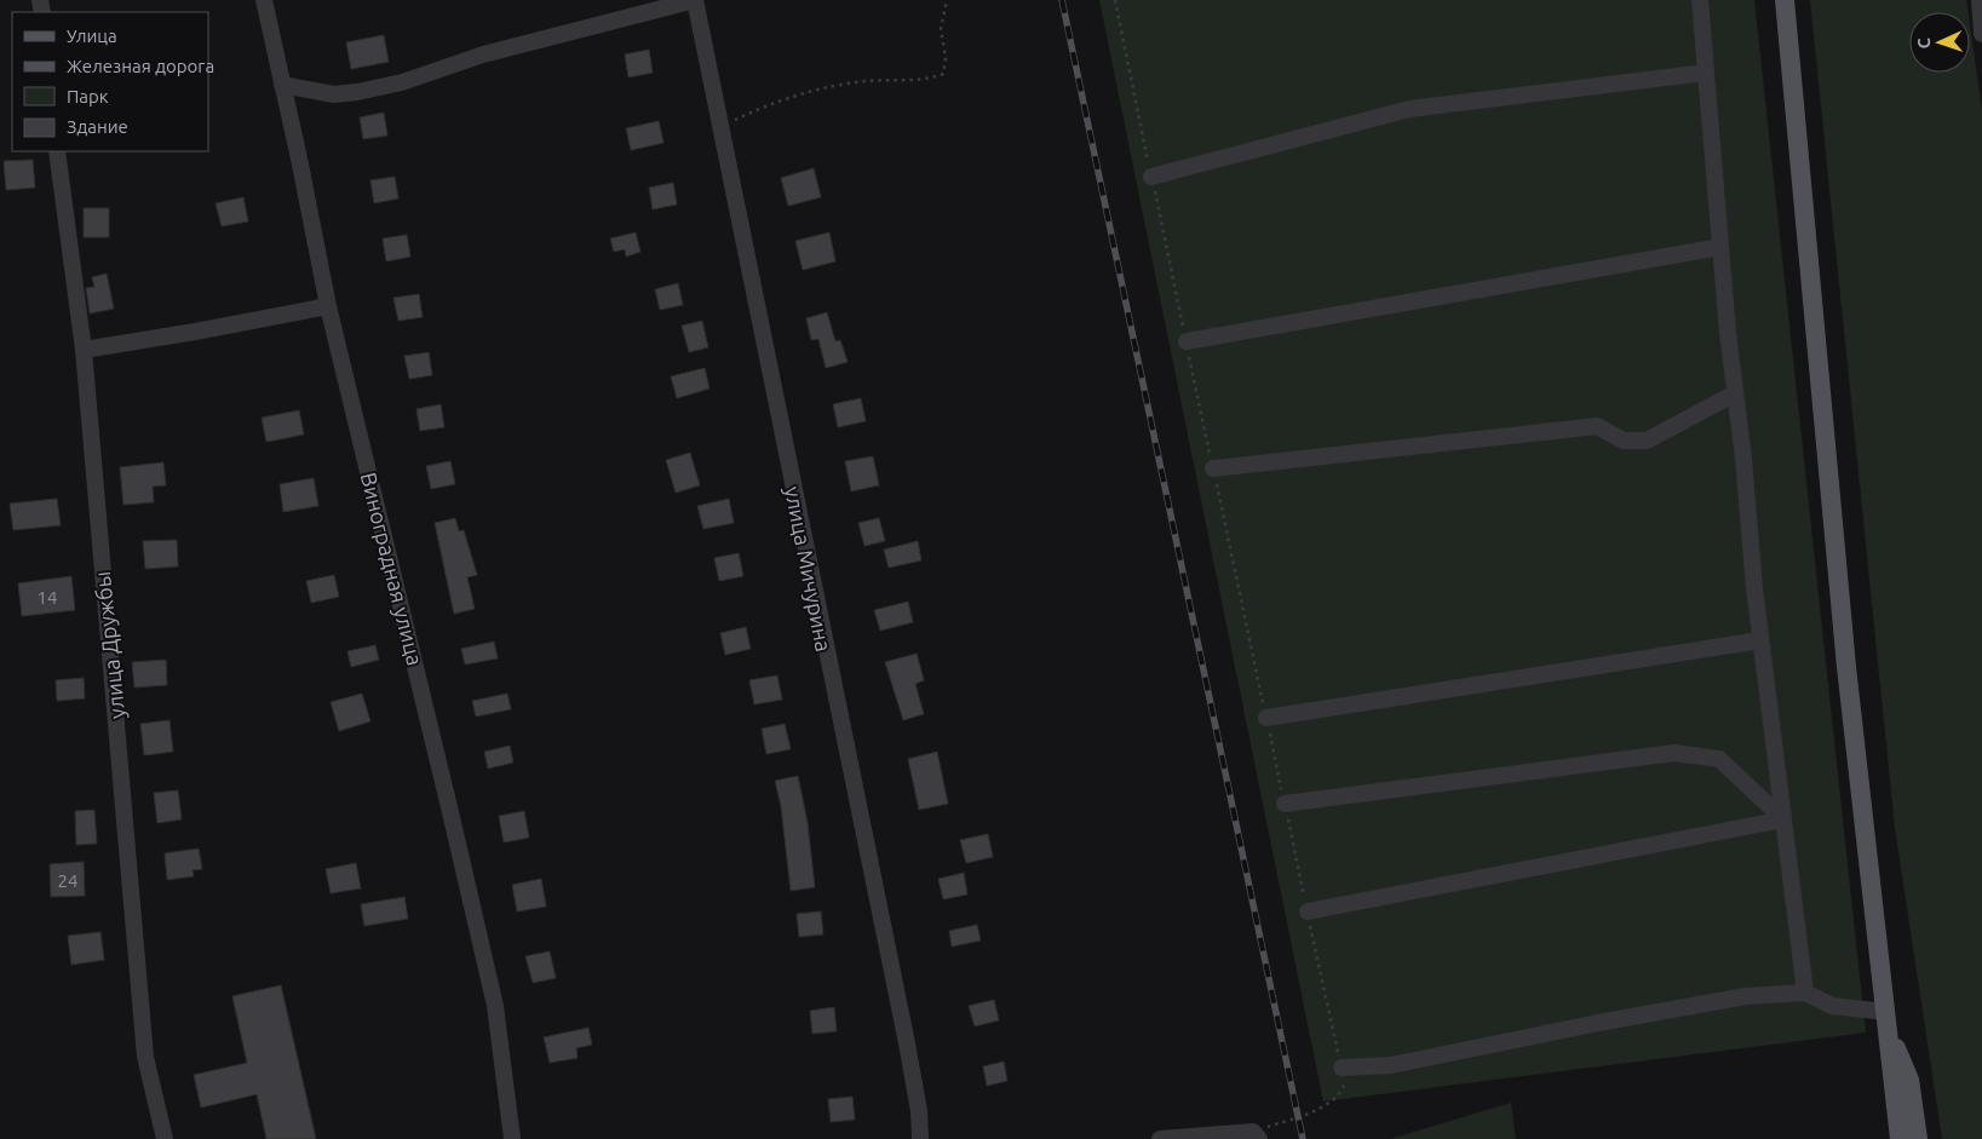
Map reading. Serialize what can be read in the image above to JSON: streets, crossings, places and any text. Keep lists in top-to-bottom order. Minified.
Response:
{"streets":{"street":["Виноградная улица","улица Мичурина","улица Дружбы"]},"house_numbers":["14","24"],"legend":["Улица","Железная дорога","Парк","Здание"],"north":"left"}
